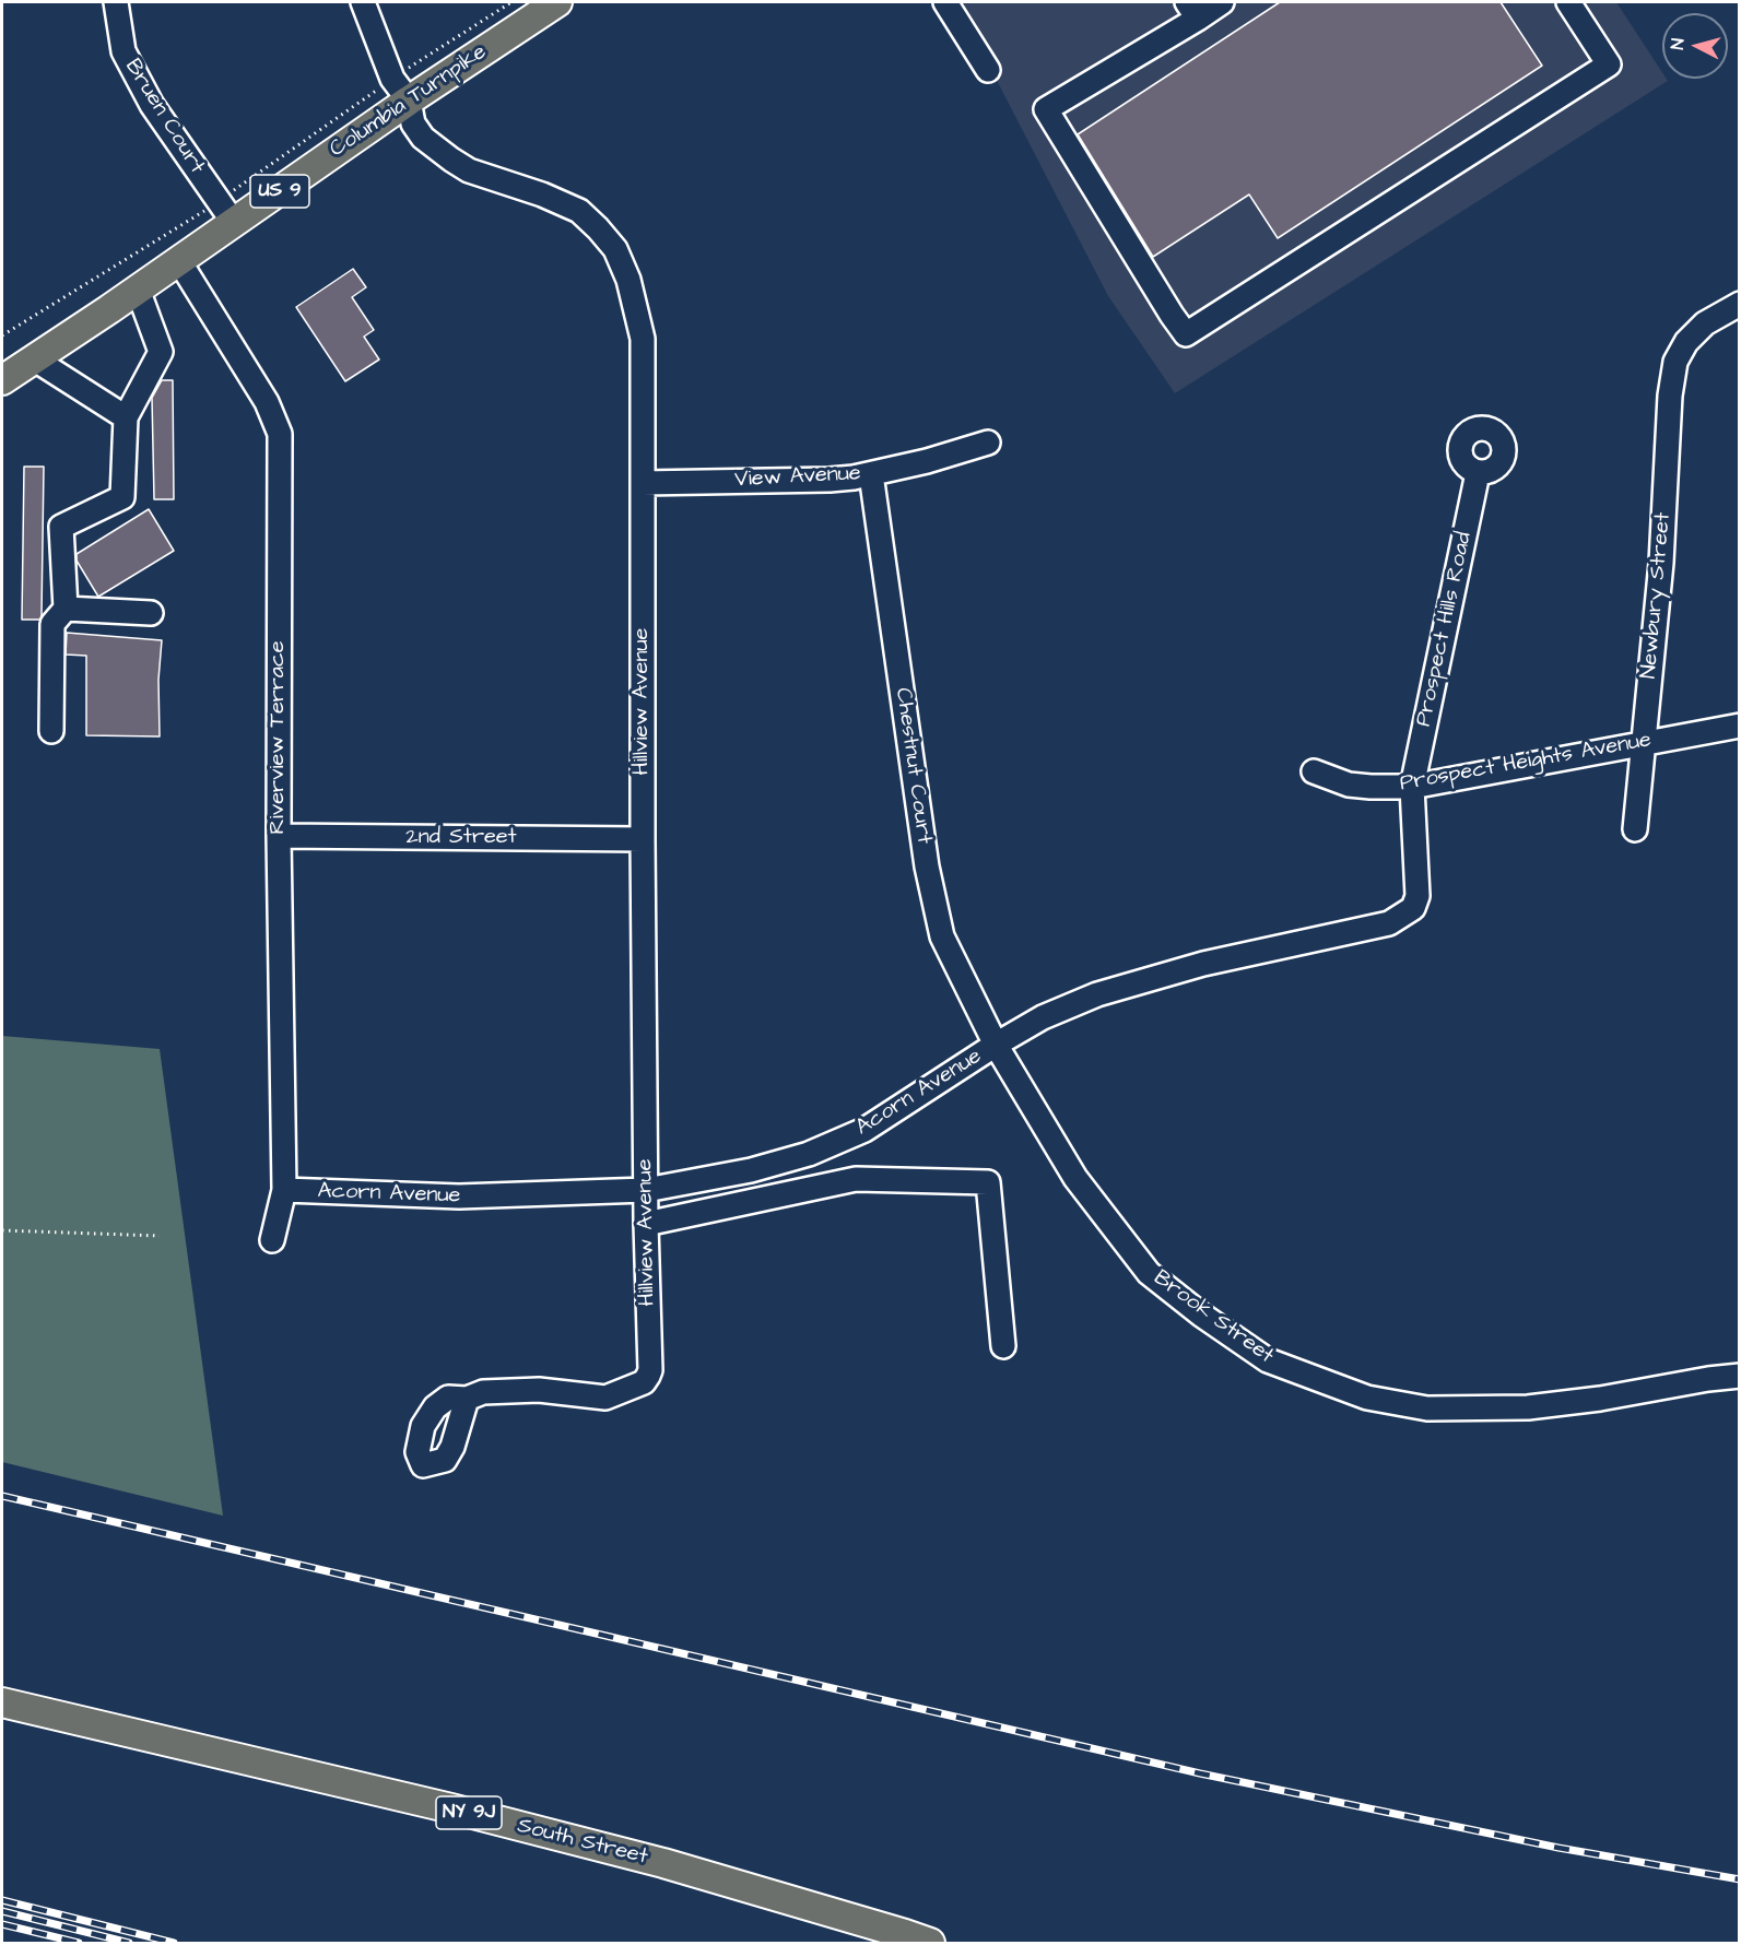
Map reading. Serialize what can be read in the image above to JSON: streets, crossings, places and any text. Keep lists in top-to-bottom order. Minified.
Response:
{"streets":{"main road":["Columbia Turnpike","US 9","NY 9J","South Street"],"street":["Bruen Court","View Avenue","Newbury Street","Prospect Hills Road","Hillview Avenue","Riverview Terrace","Prospect Heights Avenue","Chestnut Court","2nd Street","Acorn Avenue","Brook Street"]},"crossings":[["Columbia Turnpike","Bruen Court"],["Columbia Turnpike","Hillview Avenue"],["Columbia Turnpike","Riverview Terrace"],["View Avenue","Hillview Avenue"],["View Avenue","Chestnut Court"],["Newbury Street","Prospect Heights Avenue"],["Prospect Hills Road","Prospect Heights Avenue"],["Prospect Hills Road","Acorn Avenue"],["Hillview Avenue","2nd Street"],["Hillview Avenue","Acorn Avenue"],["Riverview Terrace","2nd Street"],["Riverview Terrace","Acorn Avenue"],["Prospect Heights Avenue","Acorn Avenue"],["Chestnut Court","Acorn Avenue"],["Chestnut Court","Brook Street"],["Acorn Avenue","Brook Street"]],"north":"left"}
